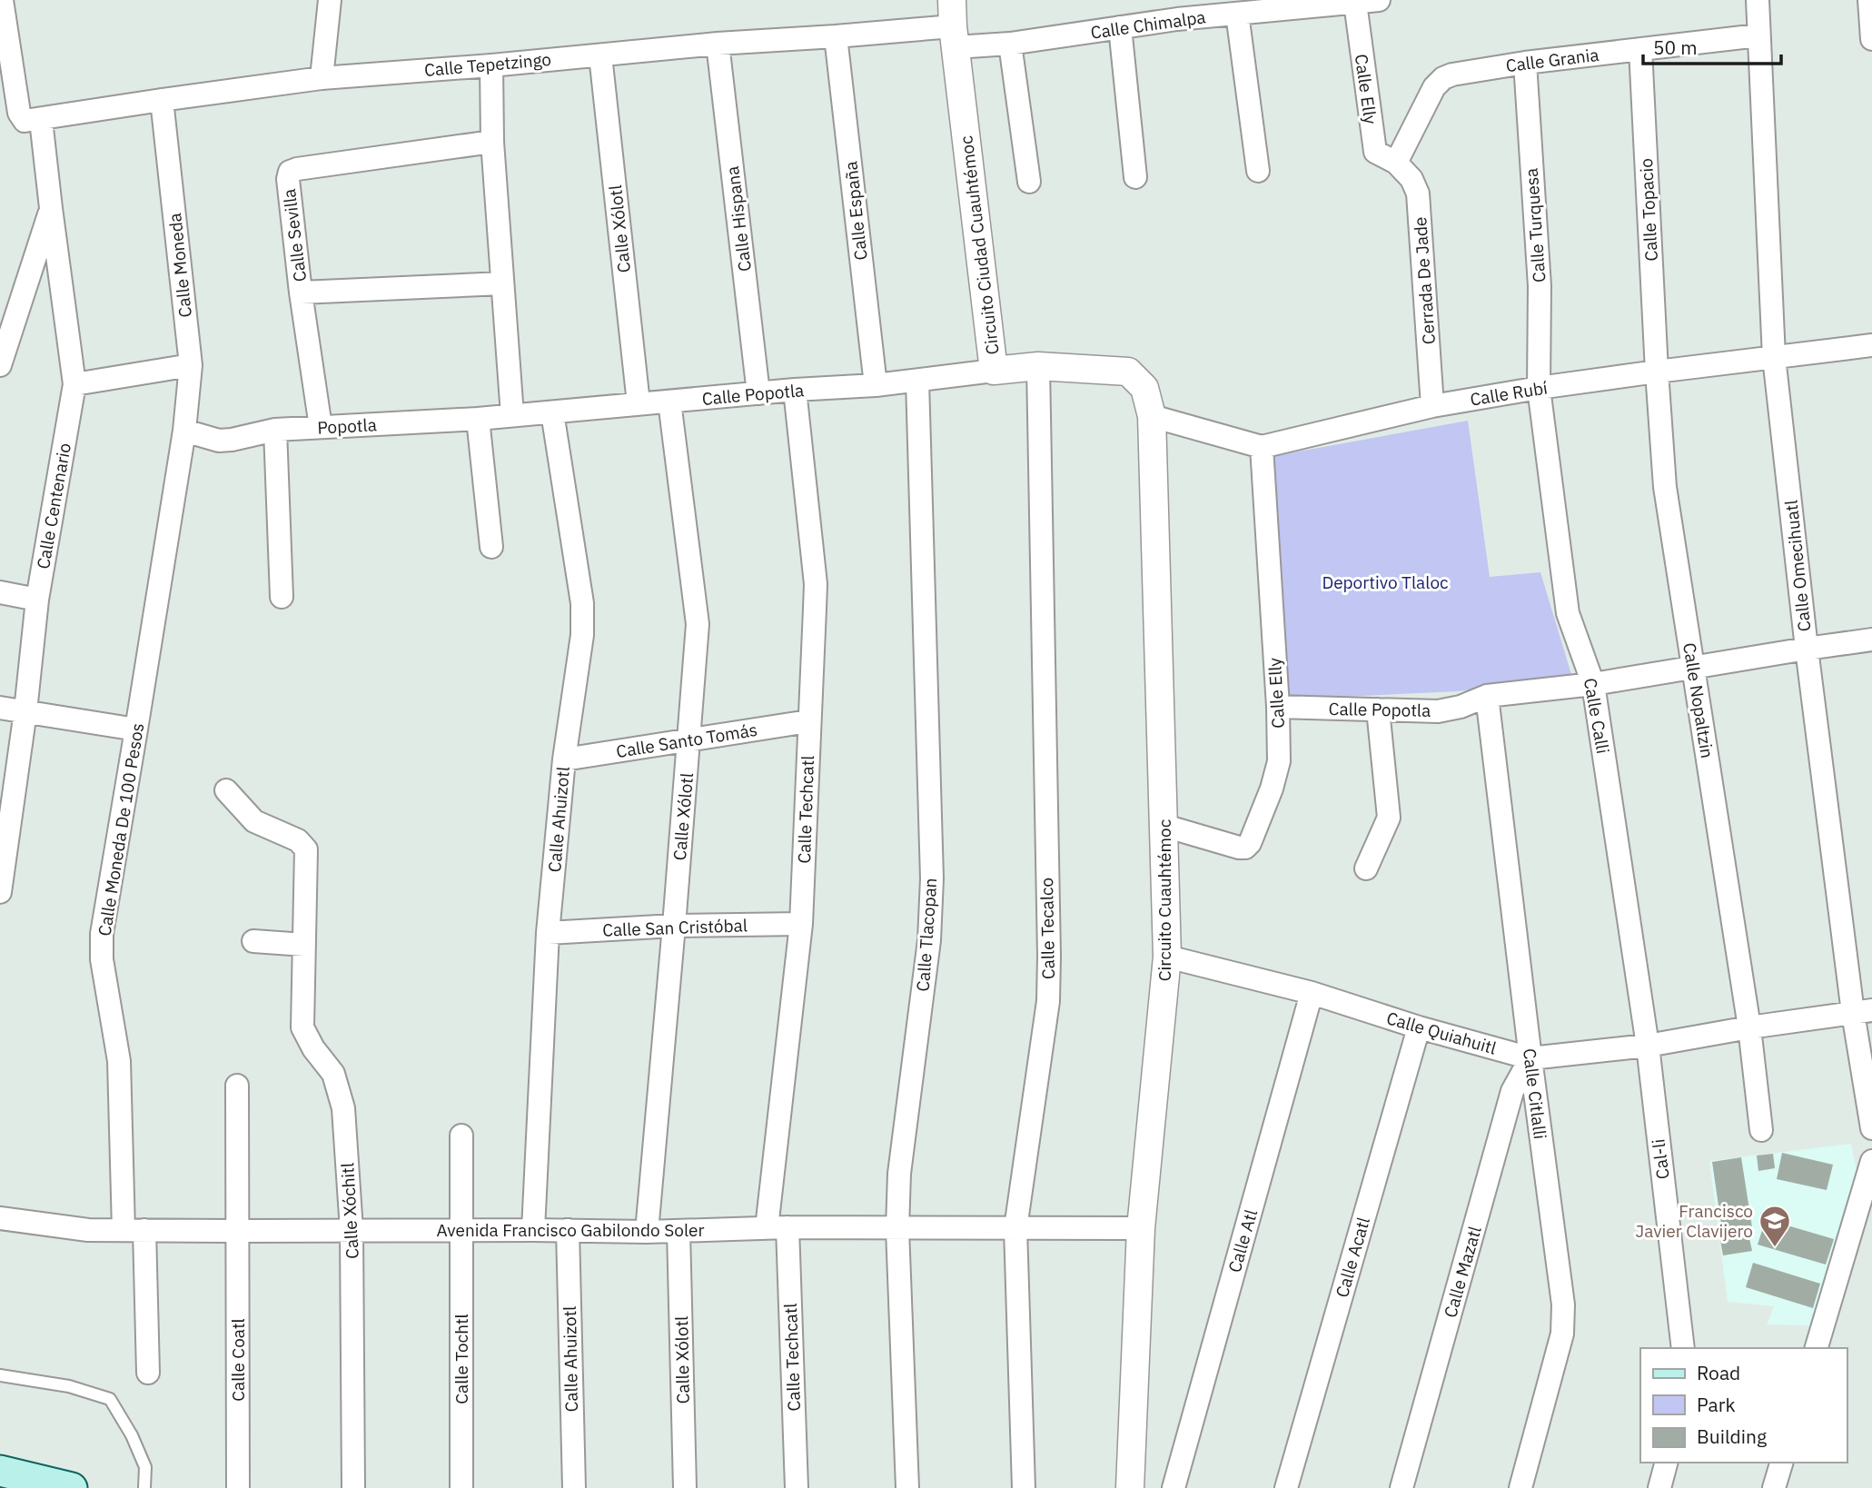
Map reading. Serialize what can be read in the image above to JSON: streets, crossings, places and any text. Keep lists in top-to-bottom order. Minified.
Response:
{"streets":{"street":["Calle Chimalpa","Calle Grania","Calle Tepetzingo","Calle Elly","Calle Topacio","Calle España","Calle Hispana","Calle Turquesa","Calle Xólotl","Calle Sevilla","Circuito Ciudad Cuauhtémoc","Calle Moneda","Cerrada De Jade","Calle Rubí","Calle Popotla","Popotla","Calle Centenario","Calle Omecihuatl","Calle Nopaltzin","Calle Calli","Calle Santo Tomás","Calle Techcatl","Calle Ahuizotl","Calle Moneda De 100 Pesos","Circuito Cuauhtémoc","Calle San Cristóbal","Calle Tecalco","Calle Tlacopan","Calle Quiahuitl","Calle Citlalli","Cal-li","Calle Xóchitl","Avenida Francisco Gabilondo Soler","Calle Atl","Calle Acatl","Calle Mazatl","Calle Tochtl","Calle Coatl"]},"crossings":[["Calle Chimalpa","Calle Tepetzingo"],["Calle Chimalpa","Calle Elly"],["Calle Chimalpa","Circuito Ciudad Cuauhtémoc"],["Calle Grania","Calle Elly"],["Calle Grania","Calle Topacio"],["Calle Grania","Calle Turquesa"],["Calle Grania","Cerrada De Jade"],["Calle Grania","Calle Omecihuatl"],["Calle Tepetzingo","Calle España"],["Calle Tepetzingo","Calle Hispana"],["Calle Tepetzingo","Calle Xólotl"],["Calle Tepetzingo","Circuito Ciudad Cuauhtémoc"],["Calle Tepetzingo","Calle Moneda"],["Calle Tepetzingo","Calle Centenario"],["Calle Elly","Cerrada De Jade"],["Calle Elly","Calle Rubí"],["Calle Elly","Calle Popotla"],["Calle Elly","Circuito Cuauhtémoc"],["Calle Topacio","Calle Rubí"],["Calle Topacio","Calle Nopaltzin"],["Calle España","Calle Popotla"],["Calle Hispana","Calle Popotla"],["Calle Turquesa","Calle Rubí"],["Calle Turquesa","Calle Calli"],["Calle Xólotl","Calle Popotla"],["Calle Xólotl","Calle Santo Tomás"],["Calle Xólotl","Calle San Cristóbal"],["Calle Xólotl","Avenida Francisco Gabilondo Soler"],["Calle Sevilla","Popotla"],["Circuito Ciudad Cuauhtémoc","Calle Popotla"],["Circuito Ciudad Cuauhtémoc","Circuito Cuauhtémoc"],["Circuito Ciudad Cuauhtémoc","Calle Tecalco"],["Calle Moneda","Popotla"],["Calle Moneda","Calle Moneda De 100 Pesos"],["Cerrada De Jade","Calle Rubí"],["Calle Rubí","Calle Omecihuatl"],["Calle Rubí","Calle Nopaltzin"],["Calle Rubí","Calle Calli"],["Calle Rubí","Circuito Cuauhtémoc"],["Calle Popotla","Popotla"],["Calle Popotla","Calle Omecihuatl"],["Calle Popotla","Calle Nopaltzin"],["Calle Popotla","Calle Calli"],["Calle Popotla","Calle Techcatl"],["Calle Popotla","Calle Ahuizotl"],["Calle Popotla","Calle Tlacopan"],["Calle Popotla","Calle Citlalli"],["Popotla","Calle Moneda De 100 Pesos"],["Calle Omecihuatl","Calle Quiahuitl"],["Calle Nopaltzin","Calle Quiahuitl"],["Calle Calli","Calle Quiahuitl"],["Calle Calli","Cal-li"],["Calle Santo Tomás","Calle Techcatl"],["Calle Santo Tomás","Calle Ahuizotl"],["Calle Techcatl","Calle San Cristóbal"],["Calle Techcatl","Avenida Francisco Gabilondo Soler"],["Calle Ahuizotl","Calle San Cristóbal"],["Calle Ahuizotl","Avenida Francisco Gabilondo Soler"],["Calle Moneda De 100 Pesos","Avenida Francisco Gabilondo Soler"],["Circuito Cuauhtémoc","Calle Quiahuitl"],["Circuito Cuauhtémoc","Avenida Francisco Gabilondo Soler"],["Calle Tecalco","Avenida Francisco Gabilondo Soler"],["Calle Tlacopan","Avenida Francisco Gabilondo Soler"],["Calle Quiahuitl","Calle Citlalli"],["Calle Quiahuitl","Cal-li"],["Calle Quiahuitl","Calle Atl"],["Calle Quiahuitl","Calle Acatl"],["Calle Quiahuitl","Calle Mazatl"],["Calle Citlalli","Calle Mazatl"],["Calle Xóchitl","Avenida Francisco Gabilondo Soler"],["Avenida Francisco Gabilondo Soler","Calle Tochtl"],["Avenida Francisco Gabilondo Soler","Calle Coatl"]],"parks":["Deportivo Tlaloc"],"places":{"school or university":["Francisco Javier Clavijero"]},"legend":["Road","Park","Building"],"scale_bar":"50 m"}
